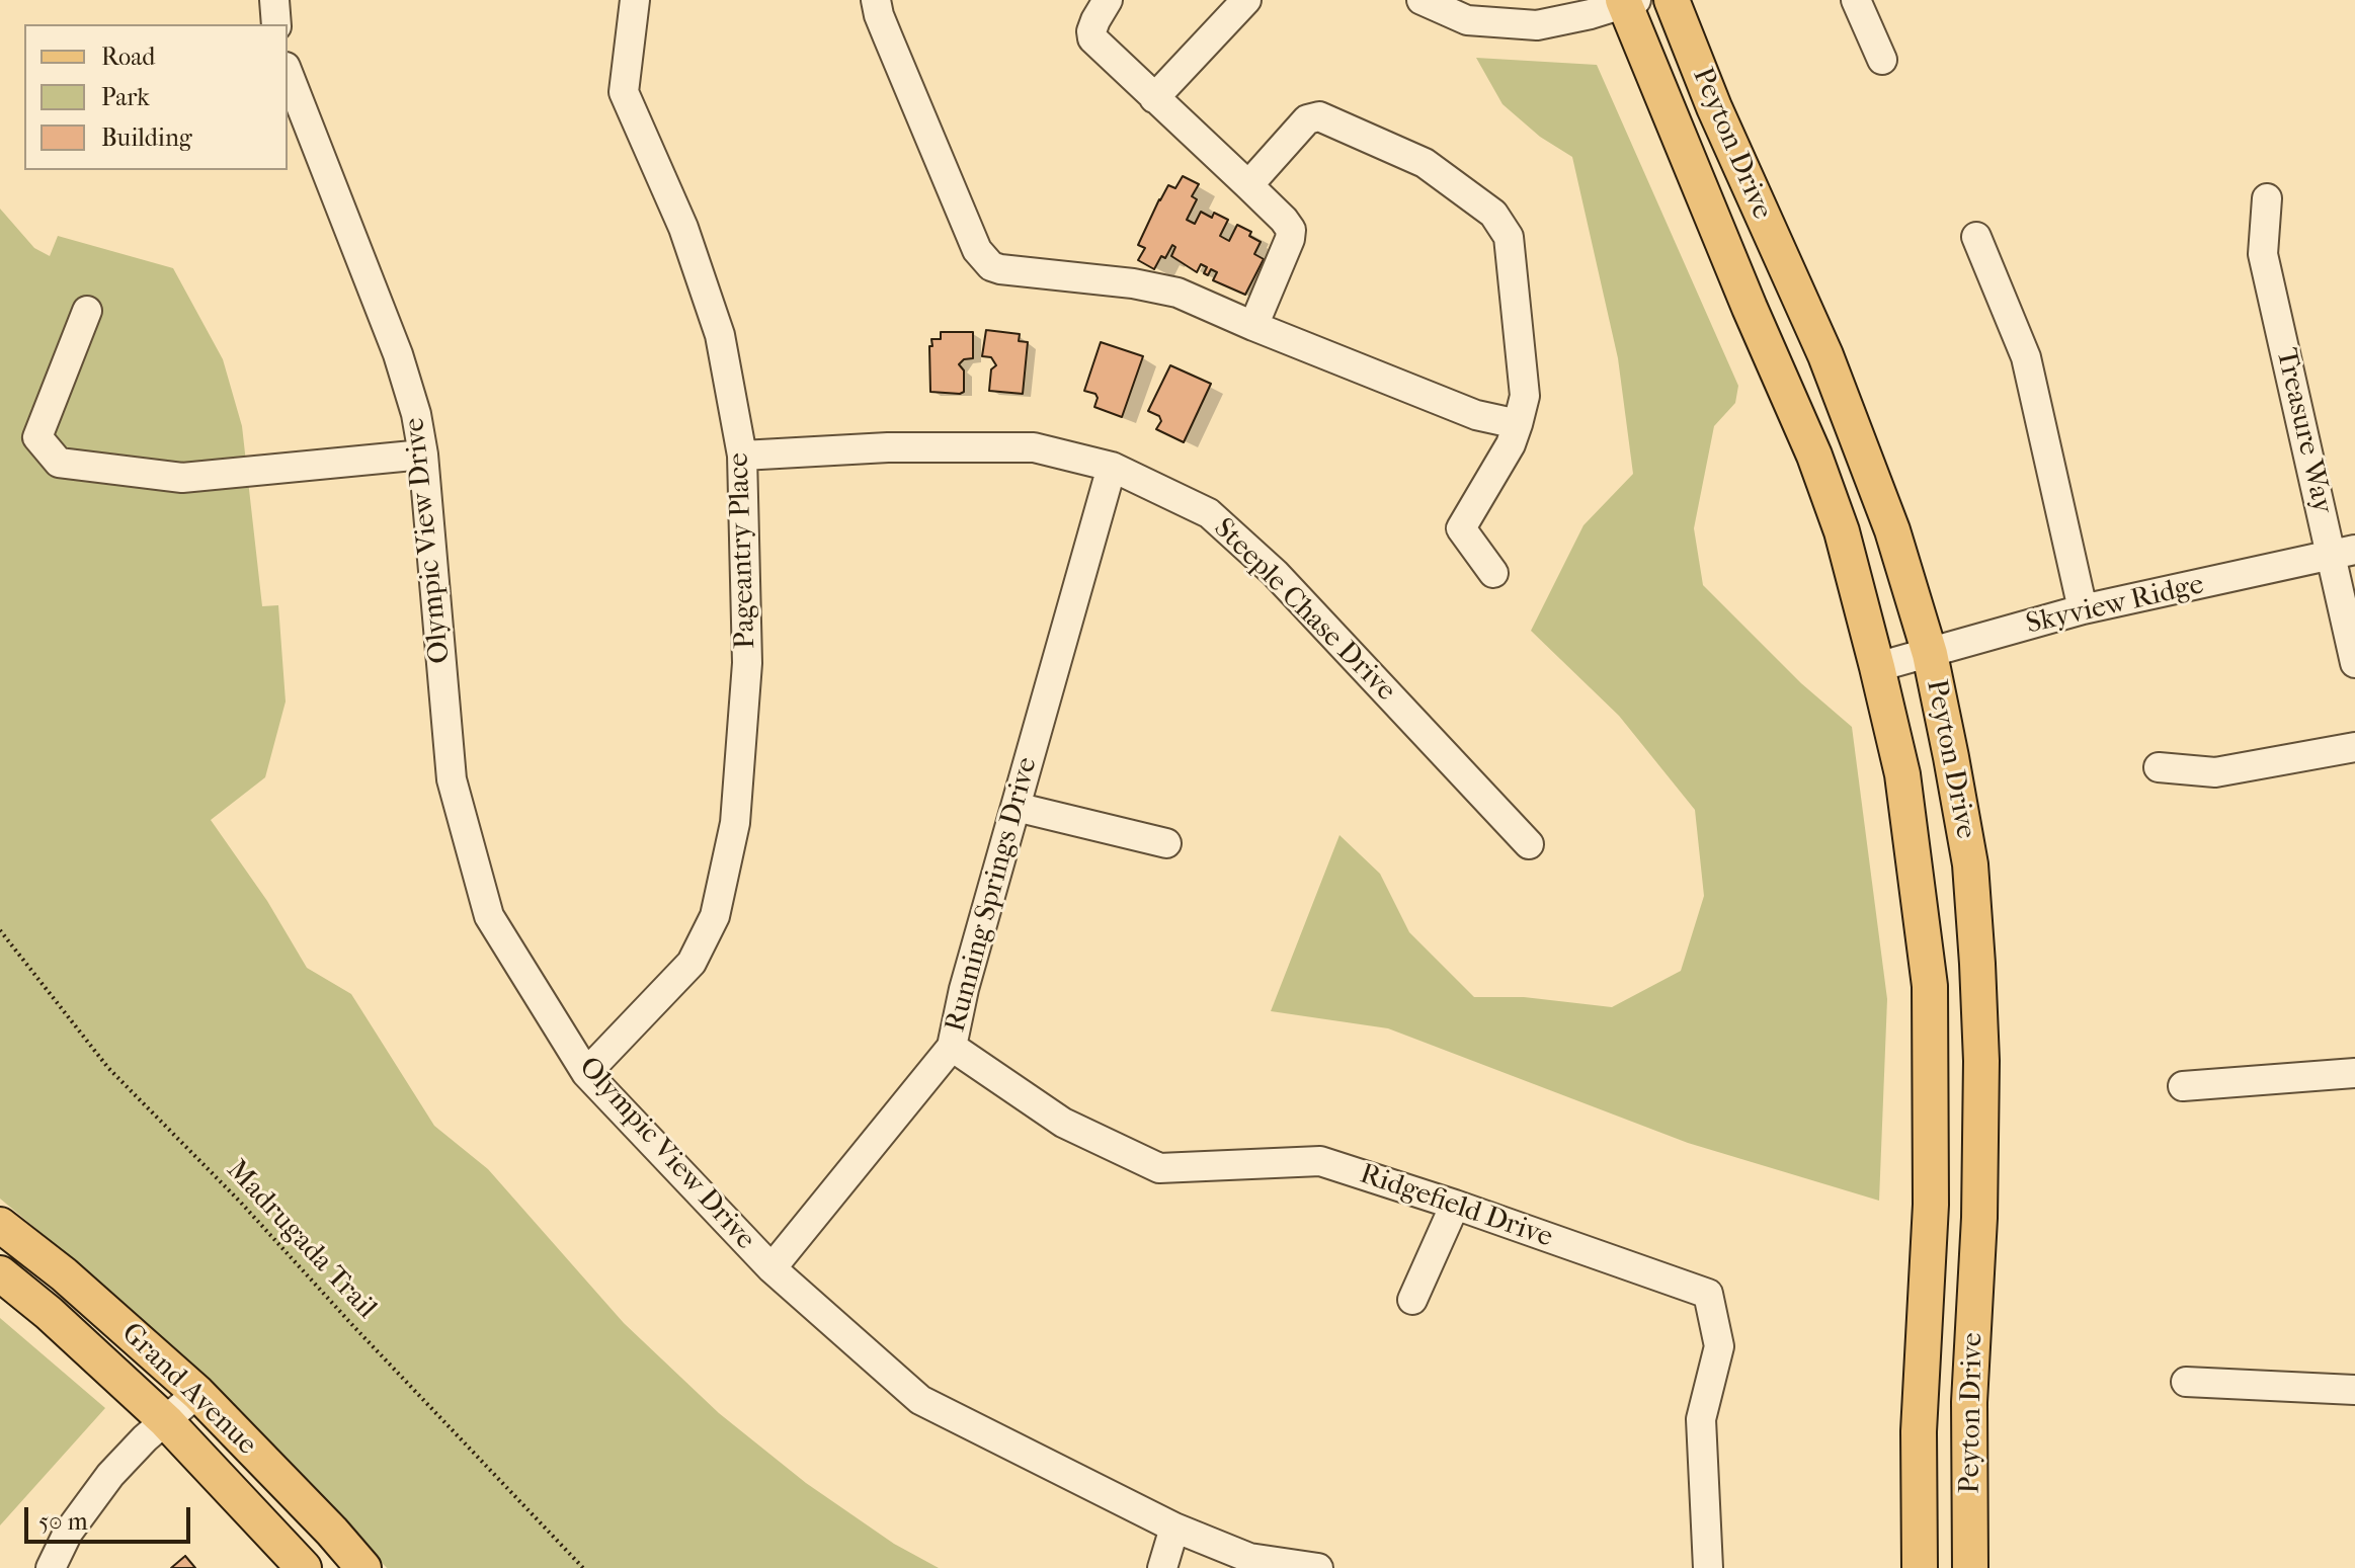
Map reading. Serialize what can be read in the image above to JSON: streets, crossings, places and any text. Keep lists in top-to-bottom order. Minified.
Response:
{"streets":{"main road":["Peyton Drive","Grand Avenue"],"street":["Treasure Way","Olympic View Drive","Pageantry Place","Skyview Ridge","Steeple Chase Drive","Running Springs Drive","Ridgefield Drive"],"path":["Madrugada Trail"]},"crossings":[["Peyton Drive","Skyview Ridge"],["Treasure Way","Skyview Ridge"],["Olympic View Drive","Pageantry Place"],["Olympic View Drive","Running Springs Drive"],["Pageantry Place","Steeple Chase Drive"],["Steeple Chase Drive","Running Springs Drive"],["Running Springs Drive","Ridgefield Drive"]],"legend":["Road","Park","Building"],"scale_bar":"50 m"}
